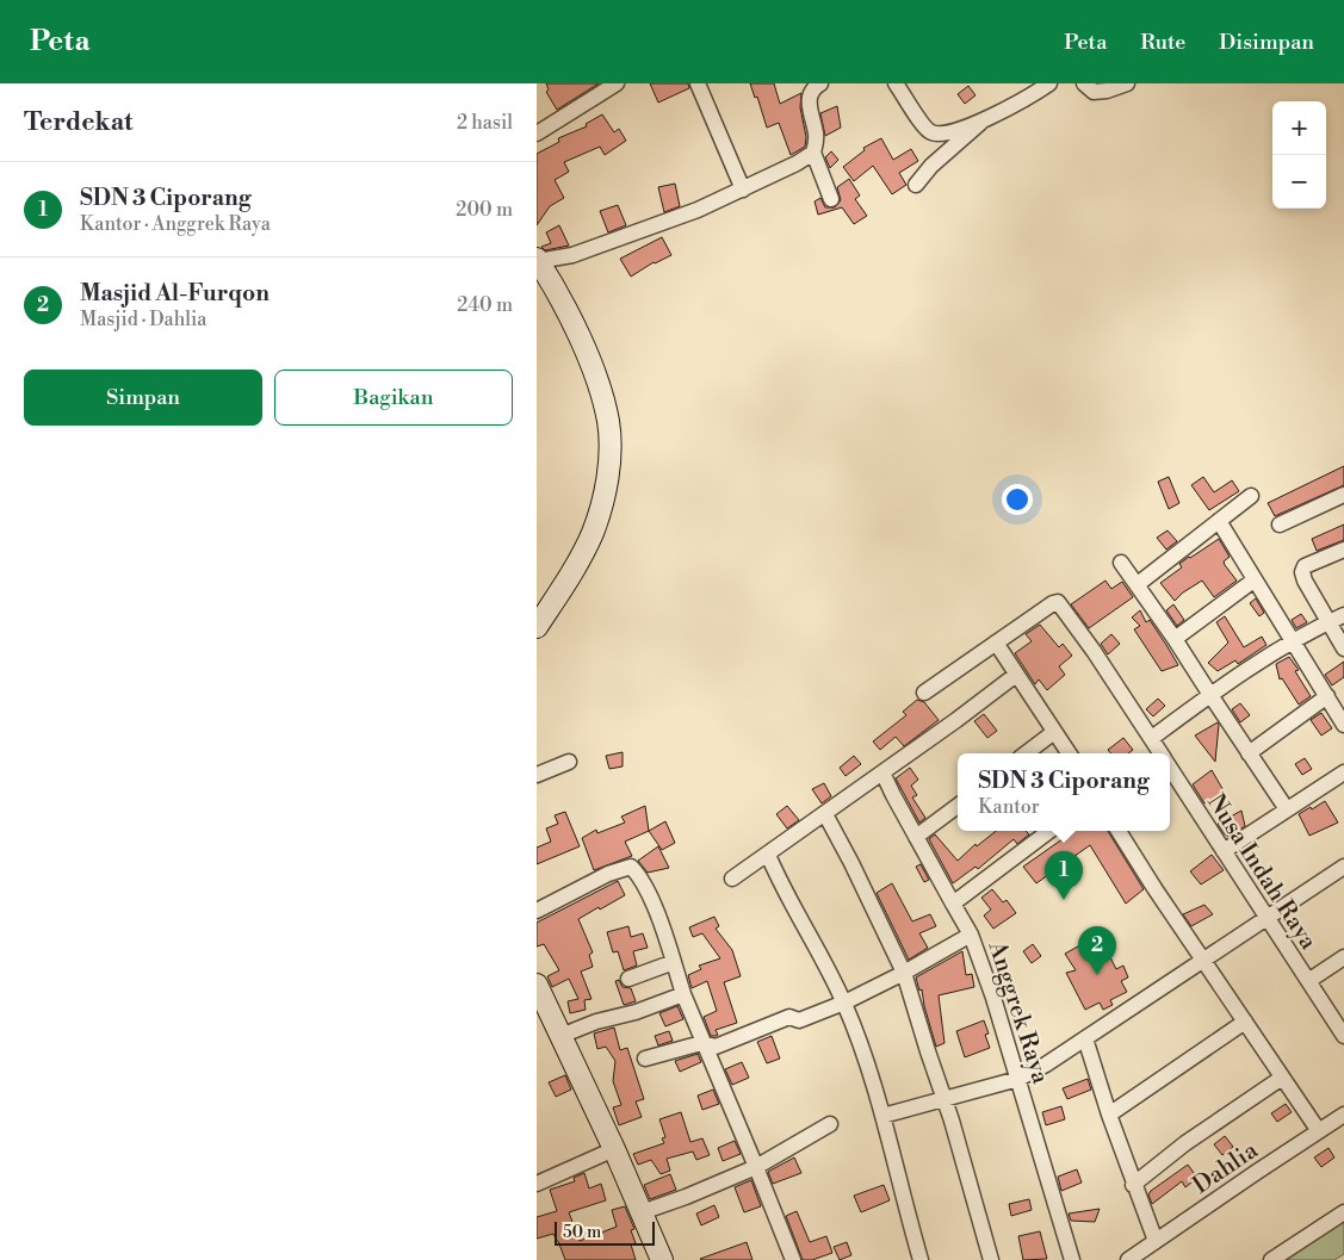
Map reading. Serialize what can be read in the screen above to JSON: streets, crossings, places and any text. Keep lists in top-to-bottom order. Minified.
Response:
{"streets":{"street":["Nusa Indah Raya","Anggrek Raya","Dahlia"]},"scale_bar":"50 m","page":{"header":"Peta","nav":["Peta","Rute","Disimpan"],"heading":["Terdekat","2 hasil"],"map_buttons":["+","−"],"list":[{"mark":"1","name":"SDN 3 Ciporang","note":"Kantor · Anggrek Raya","value":"200 m"},{"mark":"2","name":"Masjid Al-Furqon","note":"Masjid · Dahlia","value":"240 m"}],"buttons":["Simpan","Bagikan"],"popup":["SDN 3 Ciporang","Kantor"],"pins":["1","2"],"scale":"50 m"}}
